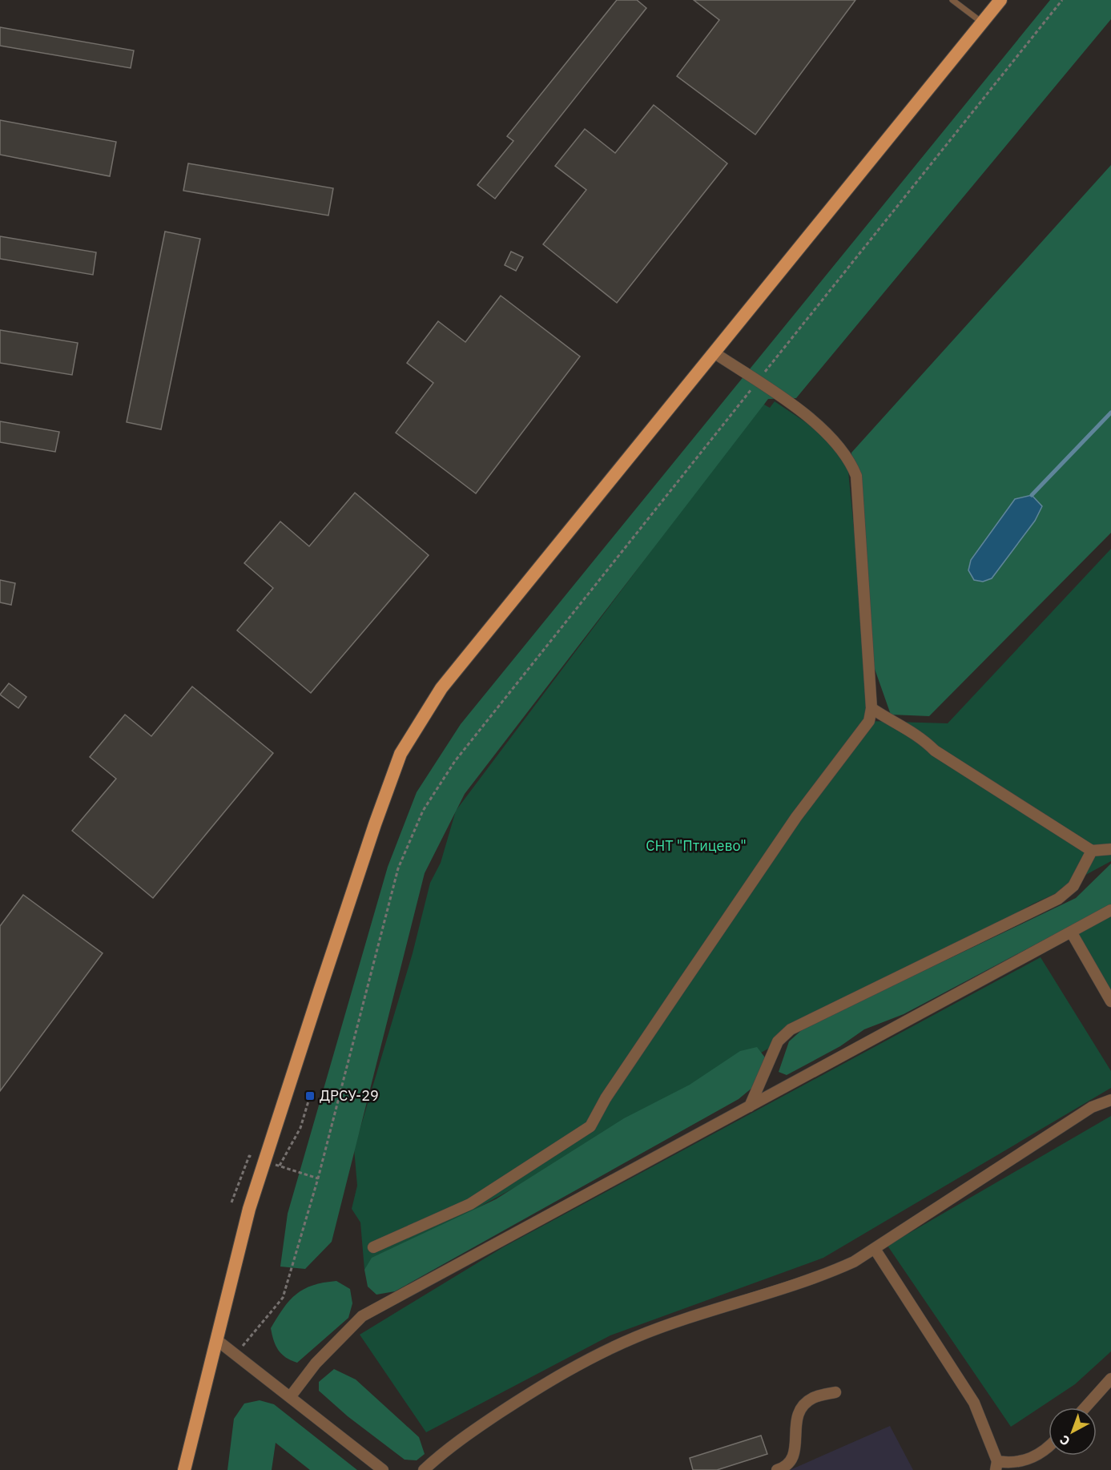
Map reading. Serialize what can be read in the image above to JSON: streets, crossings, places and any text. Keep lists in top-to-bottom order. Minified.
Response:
{"parks":["СНТ \"Птицево\""],"places":{"transit":["ДРСУ-29"]},"north":"bottom left"}
